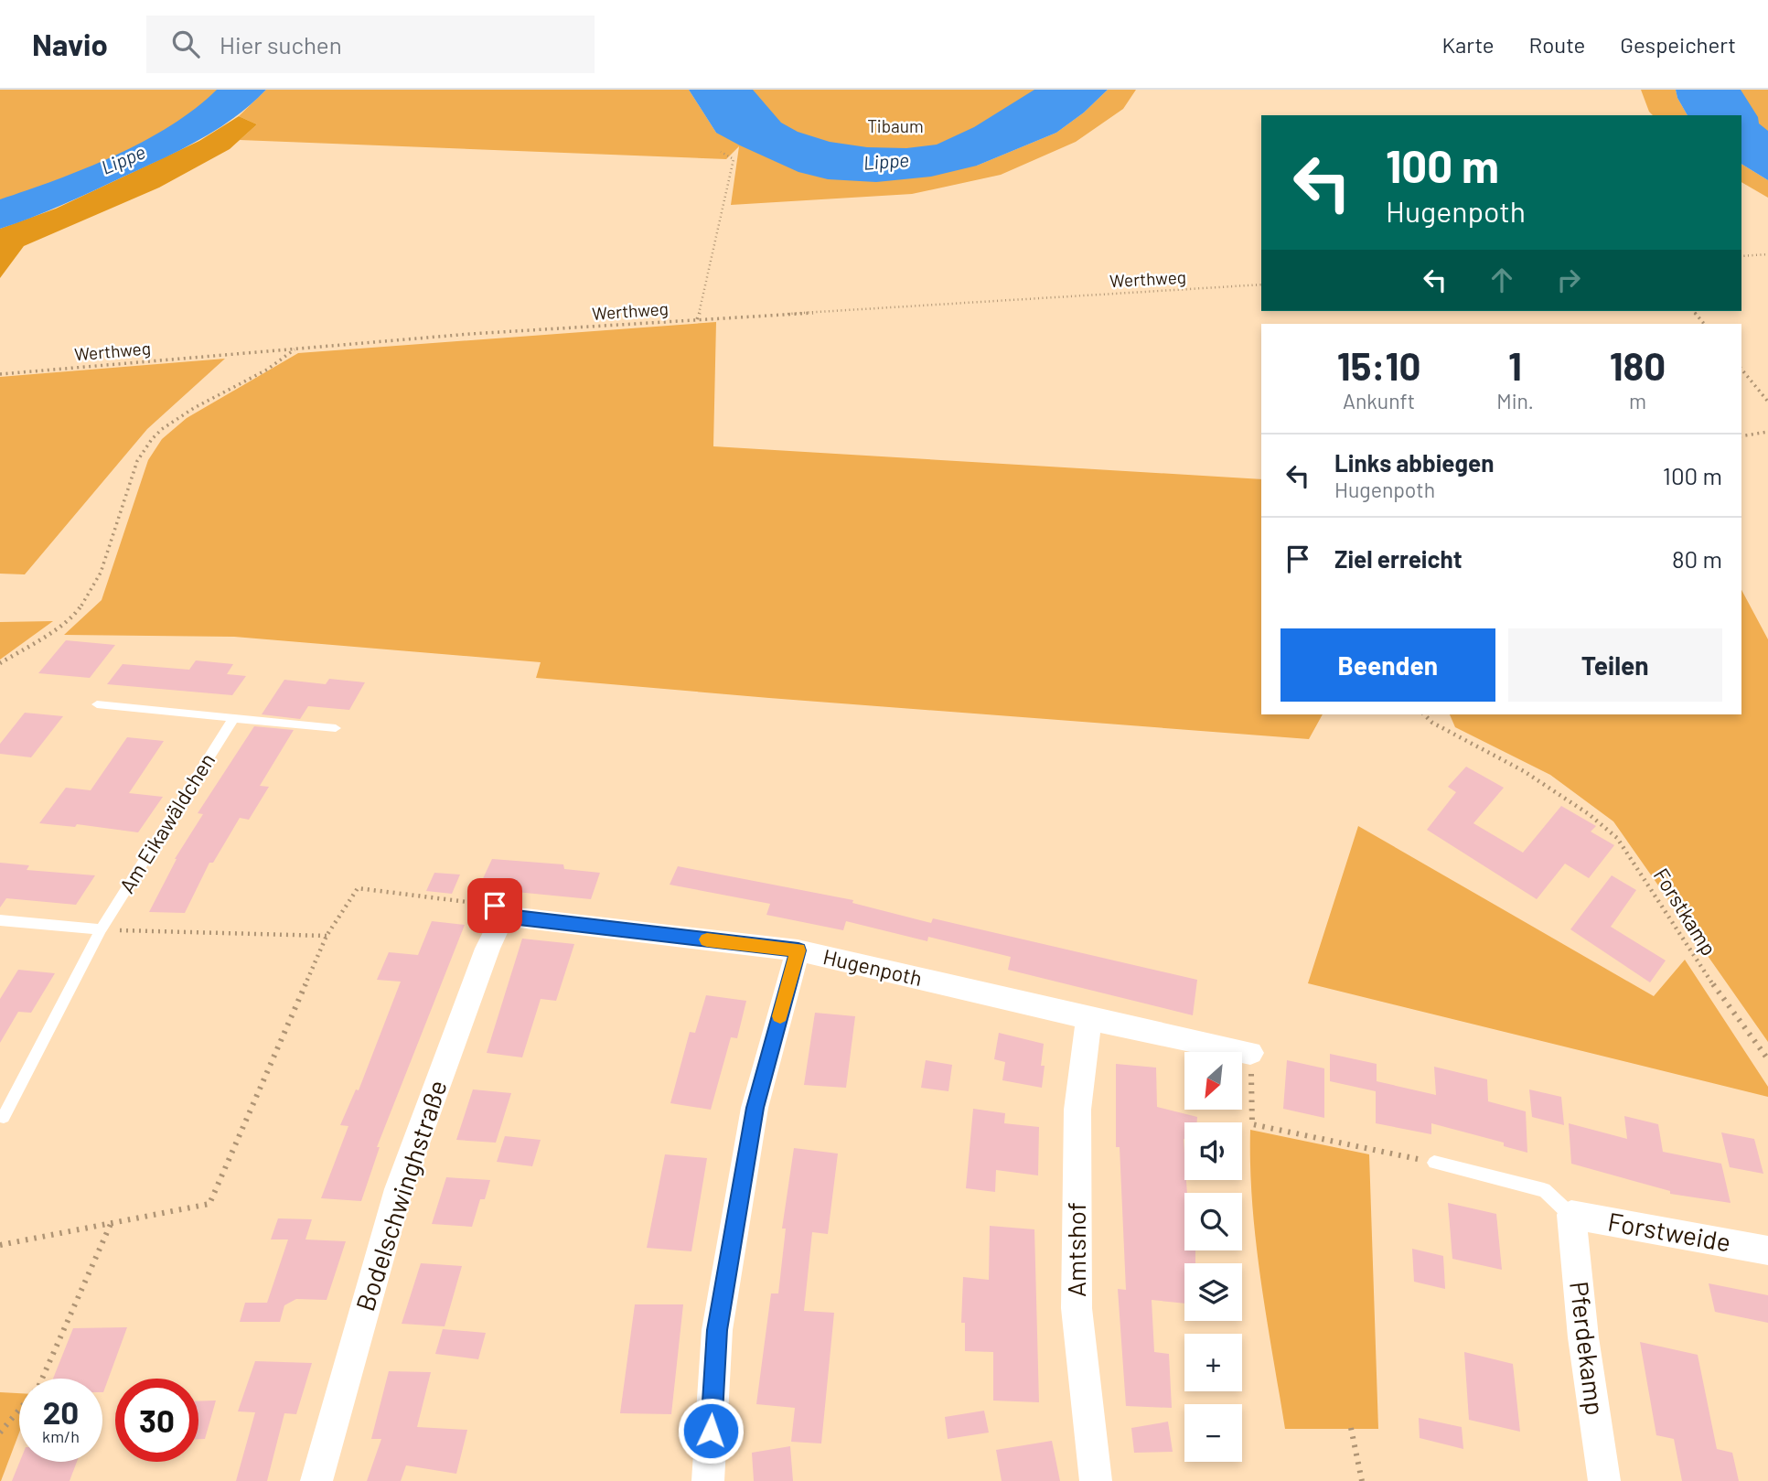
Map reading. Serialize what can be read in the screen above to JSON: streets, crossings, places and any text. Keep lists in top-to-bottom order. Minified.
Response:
{"streets":{"street":["Hugenpoth","Bodelschwinghstraße","Forstweide","Amtshof","Pferdekamp"],"lane":["Am Eikawäldchen"],"path":["Werthweg","Forstkamp"]},"crossings":[["Hugenpoth","Bodelschwinghstraße"],["Hugenpoth","Amtshof"],["Forstweide","Pferdekamp"]],"water":["Lippe"],"parks":["Tibaum"],"north":"bottom left","page":{"header":"Navio","search":"Hier suchen","nav":["Karte","Route","Gespeichert"],"turn":["100 m","Hugenpoth"],"eta":["15:10","Ankunft","1","Min.","180","m"],"list":[{"name":"Links abbiegen","note":"Hugenpoth","value":"100 m"},{"name":"Ziel erreicht","value":"80 m"}],"buttons":["Beenden","Teilen"],"map_buttons":["+","−"],"speed":"20 km/h","limit":"30"}}
